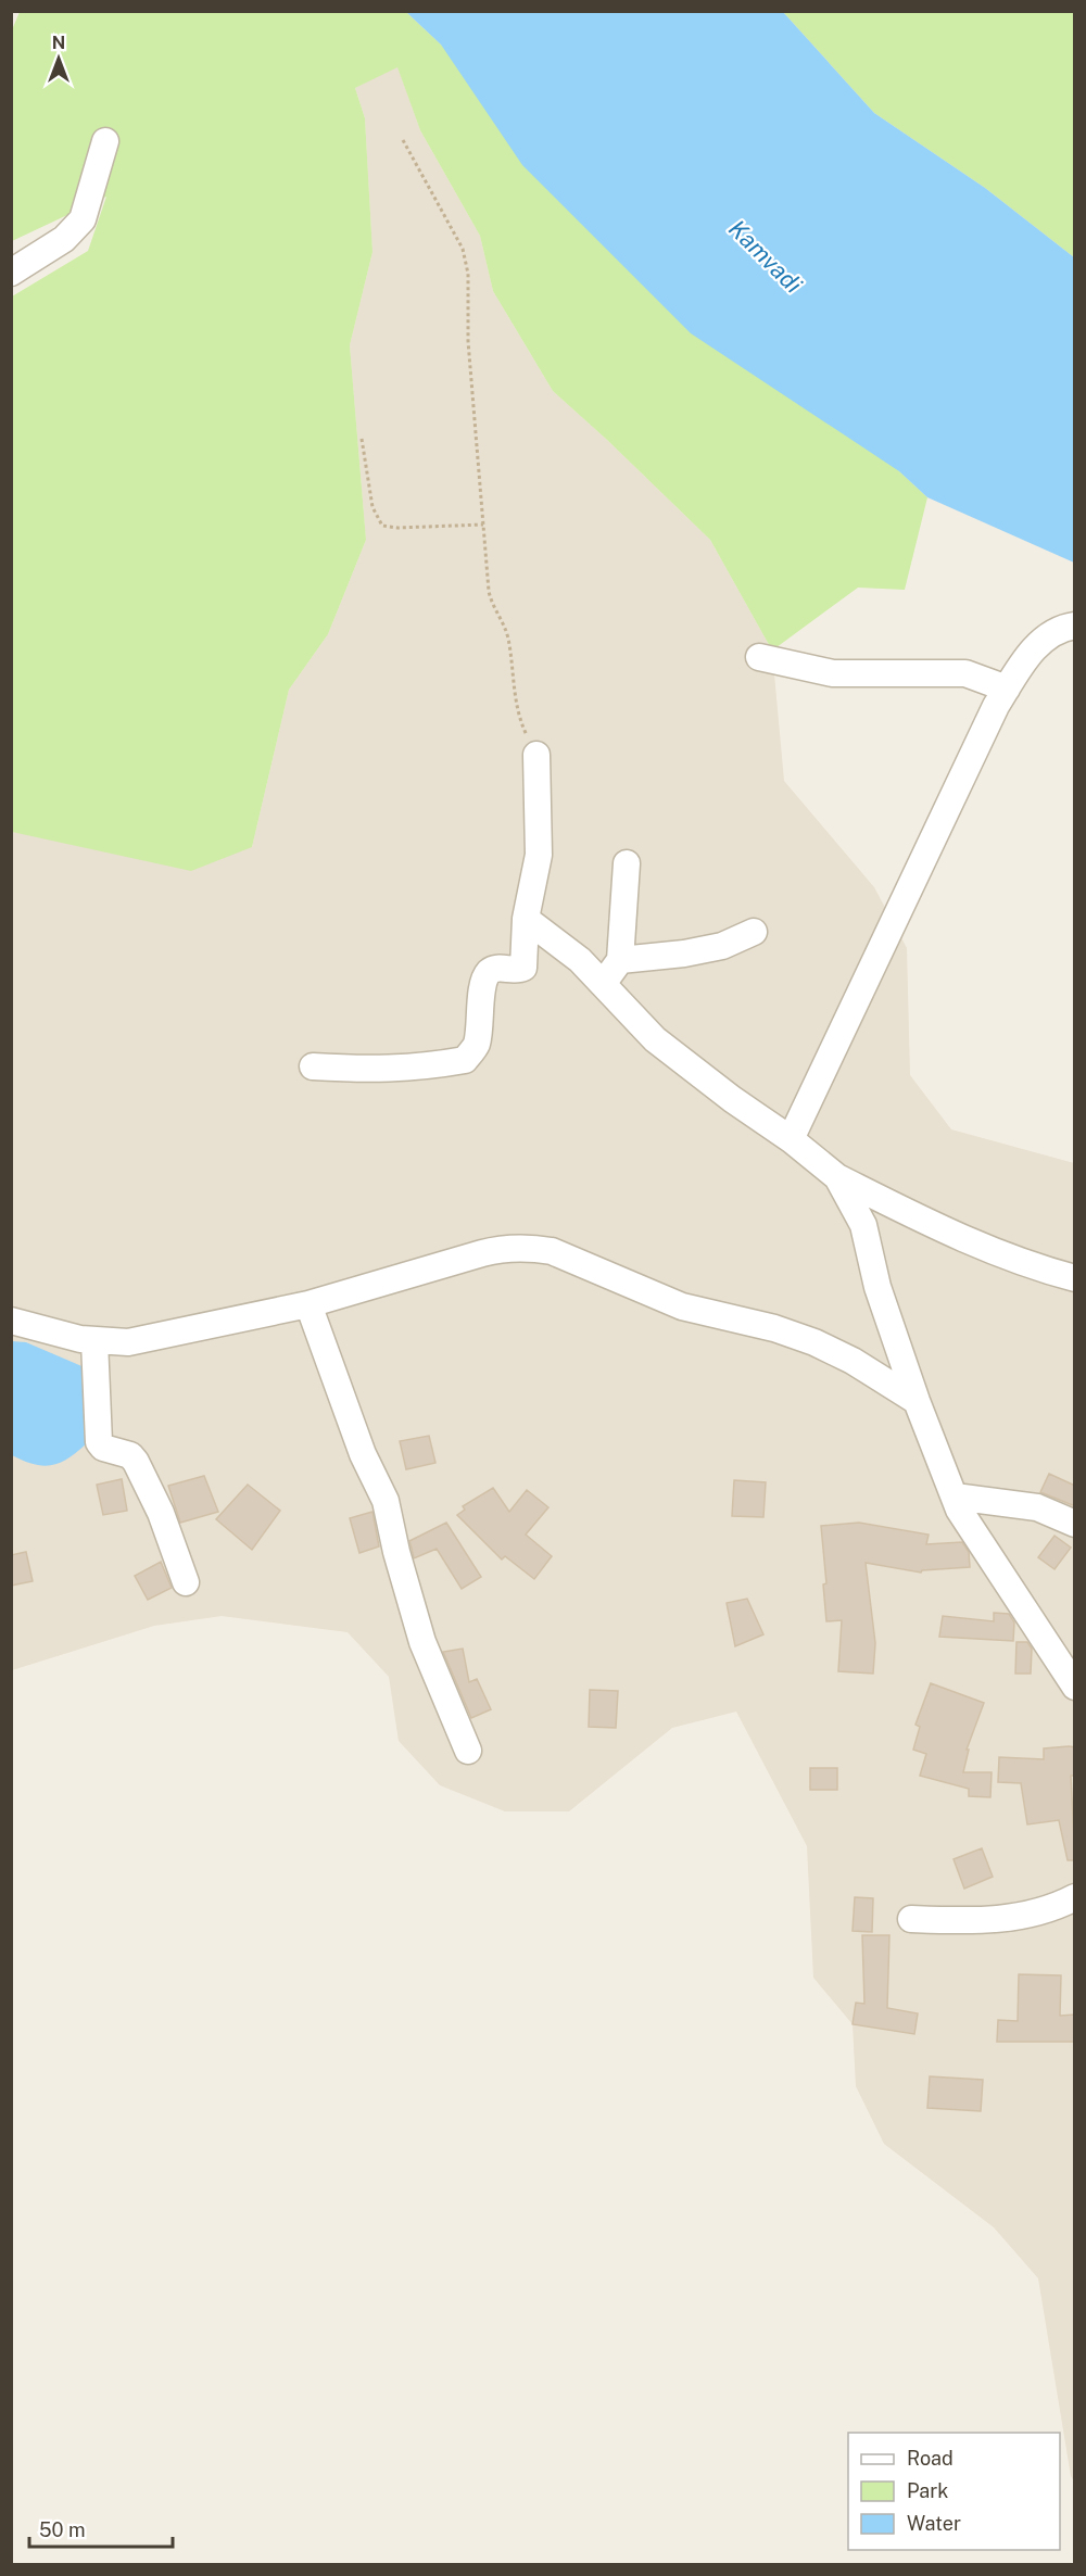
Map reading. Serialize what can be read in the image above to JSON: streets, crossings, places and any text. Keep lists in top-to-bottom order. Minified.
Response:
{"water":["Kamvadi"],"legend":["Road","Park","Water"],"scale_bar":"50 m","north":"top"}
